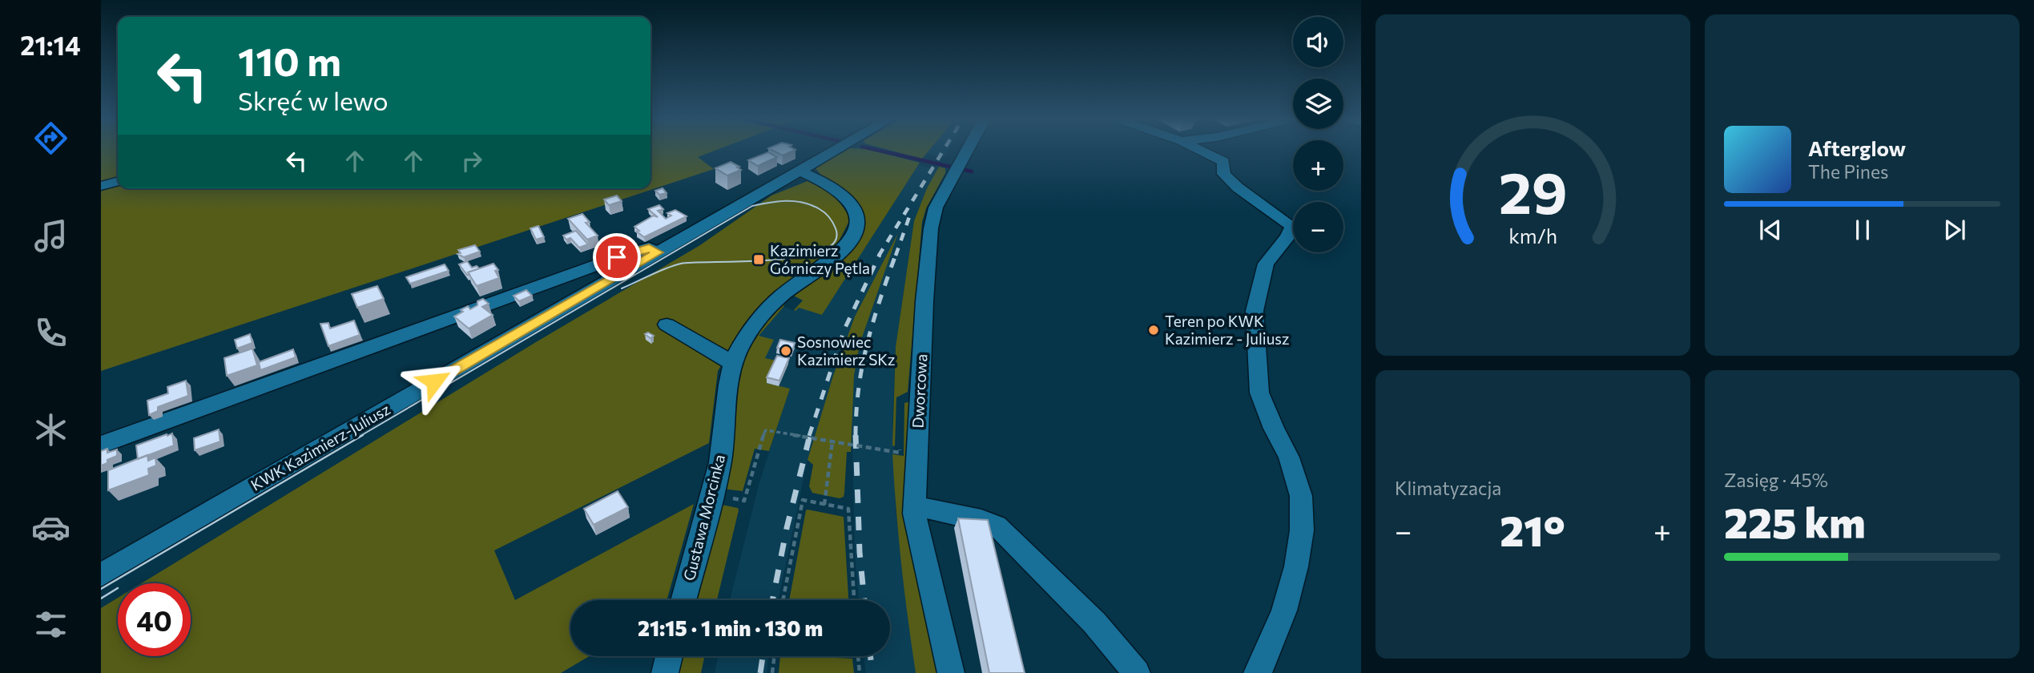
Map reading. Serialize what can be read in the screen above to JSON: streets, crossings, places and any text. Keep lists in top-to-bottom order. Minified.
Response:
{"streets":{"street":["Dworcowa","KWK Kazimierz-Juliusz","Gustawa Morcinka"]},"crossings":[["KWK Kazimierz-Juliusz","Gustawa Morcinka"]],"places":{"transit":["Kazimierz Górniczy Pętla"],"other":["Teren po KWK Kazimierz - Juliusz","Sosnowiec Kazimierz SKz"]},"page":{"tabs":"21:14","map_buttons":["+","−"],"turn":["110 m","Skręć w lewo"],"song":["Afterglow","The Pines"],"tile":["Klimatyzacja",["Zasięg · 45%","225 km"]],"heat":["−","21°","+"],"limit":"40","trip":"21:15 · 1 min · 130 m","gauge":["29","km/h"]}}
